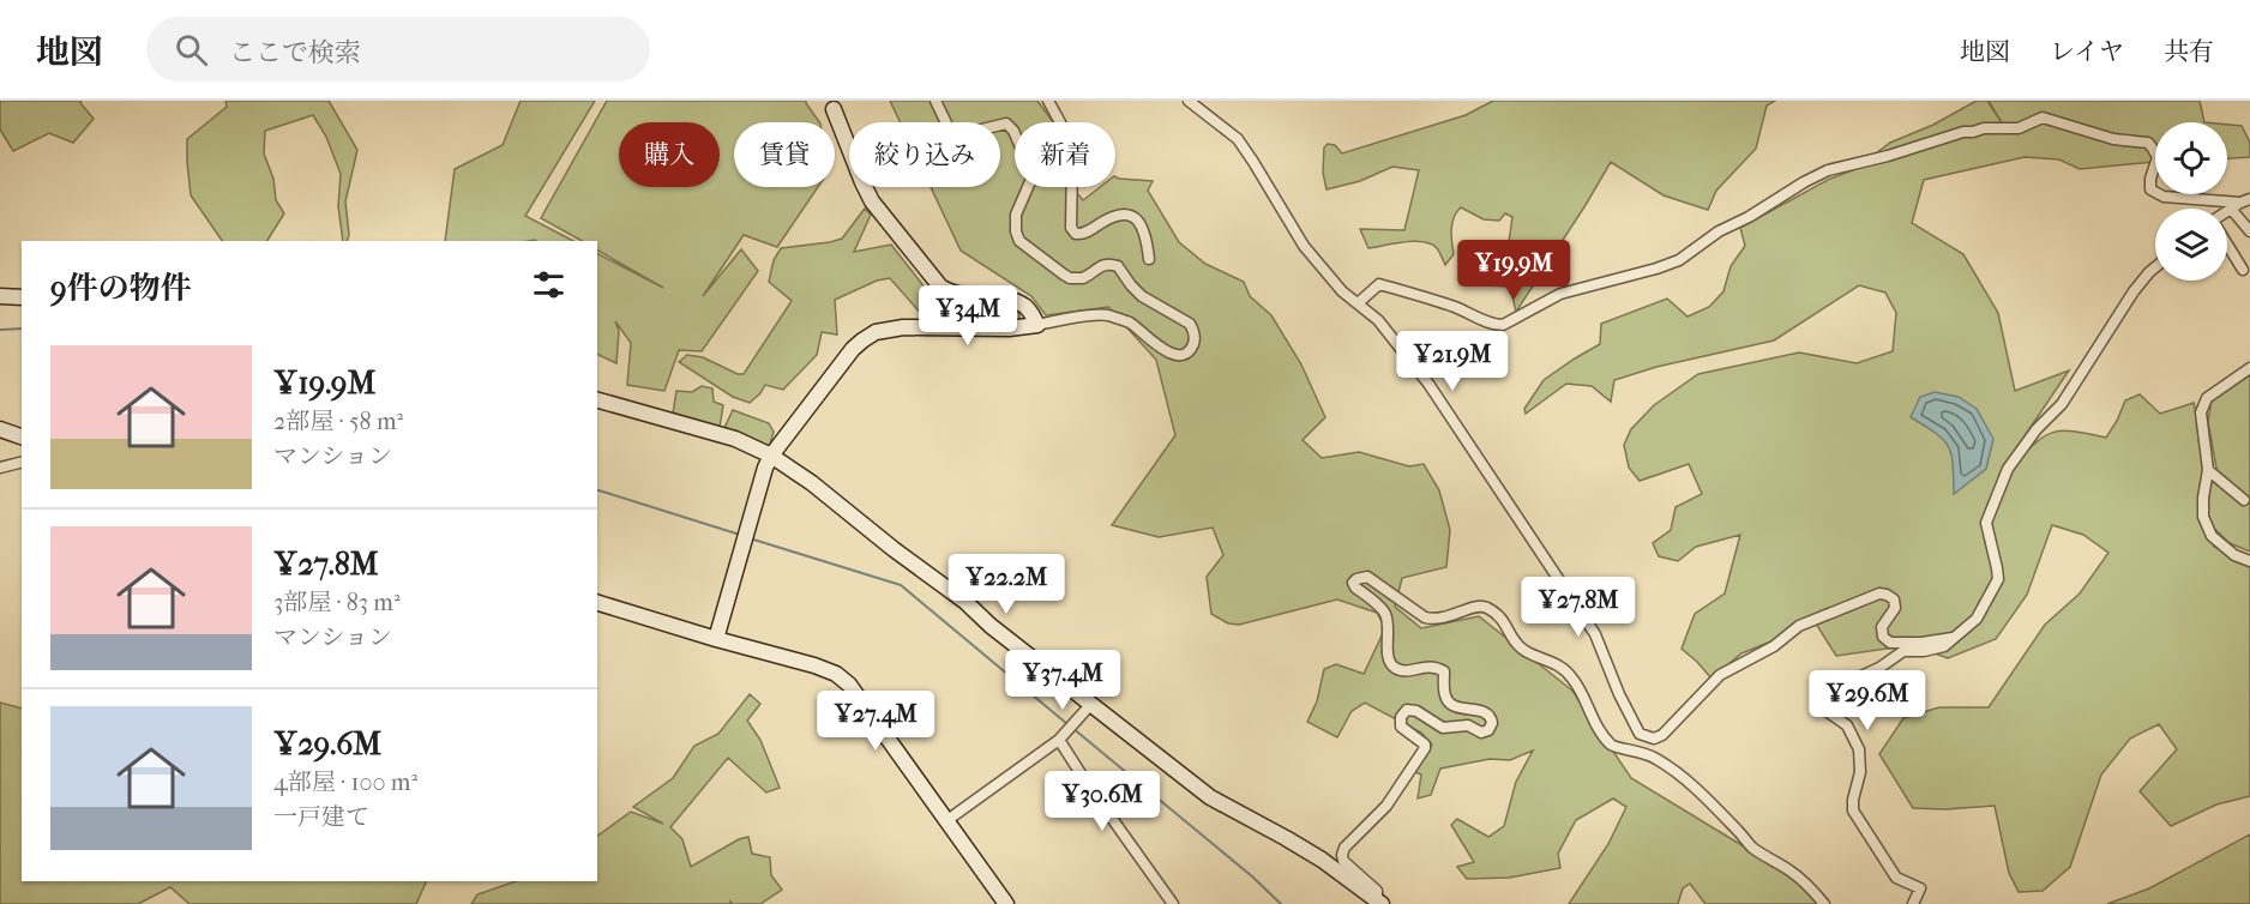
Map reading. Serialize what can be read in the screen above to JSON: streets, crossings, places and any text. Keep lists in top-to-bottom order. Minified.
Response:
{"page":{"header":"地図","search":"ここで検索","nav":["地図","レイヤ","共有"],"chip":["購入","賃貸","絞り込み","新着"],"price":["¥19.9M","¥34M","¥21.9M","¥22.2M","¥27.8M","¥37.4M","¥29.6M","¥27.4M","¥30.6M"],"heading":"9件の物件","list":[{"name":"¥19.9M","note":"2部屋 · 58 m² · マンション"},{"name":"¥27.8M","note":"3部屋 · 83 m² · マンション"},{"name":"¥29.6M","note":"4部屋 · 100 m² · 一戸建て"}]}}
